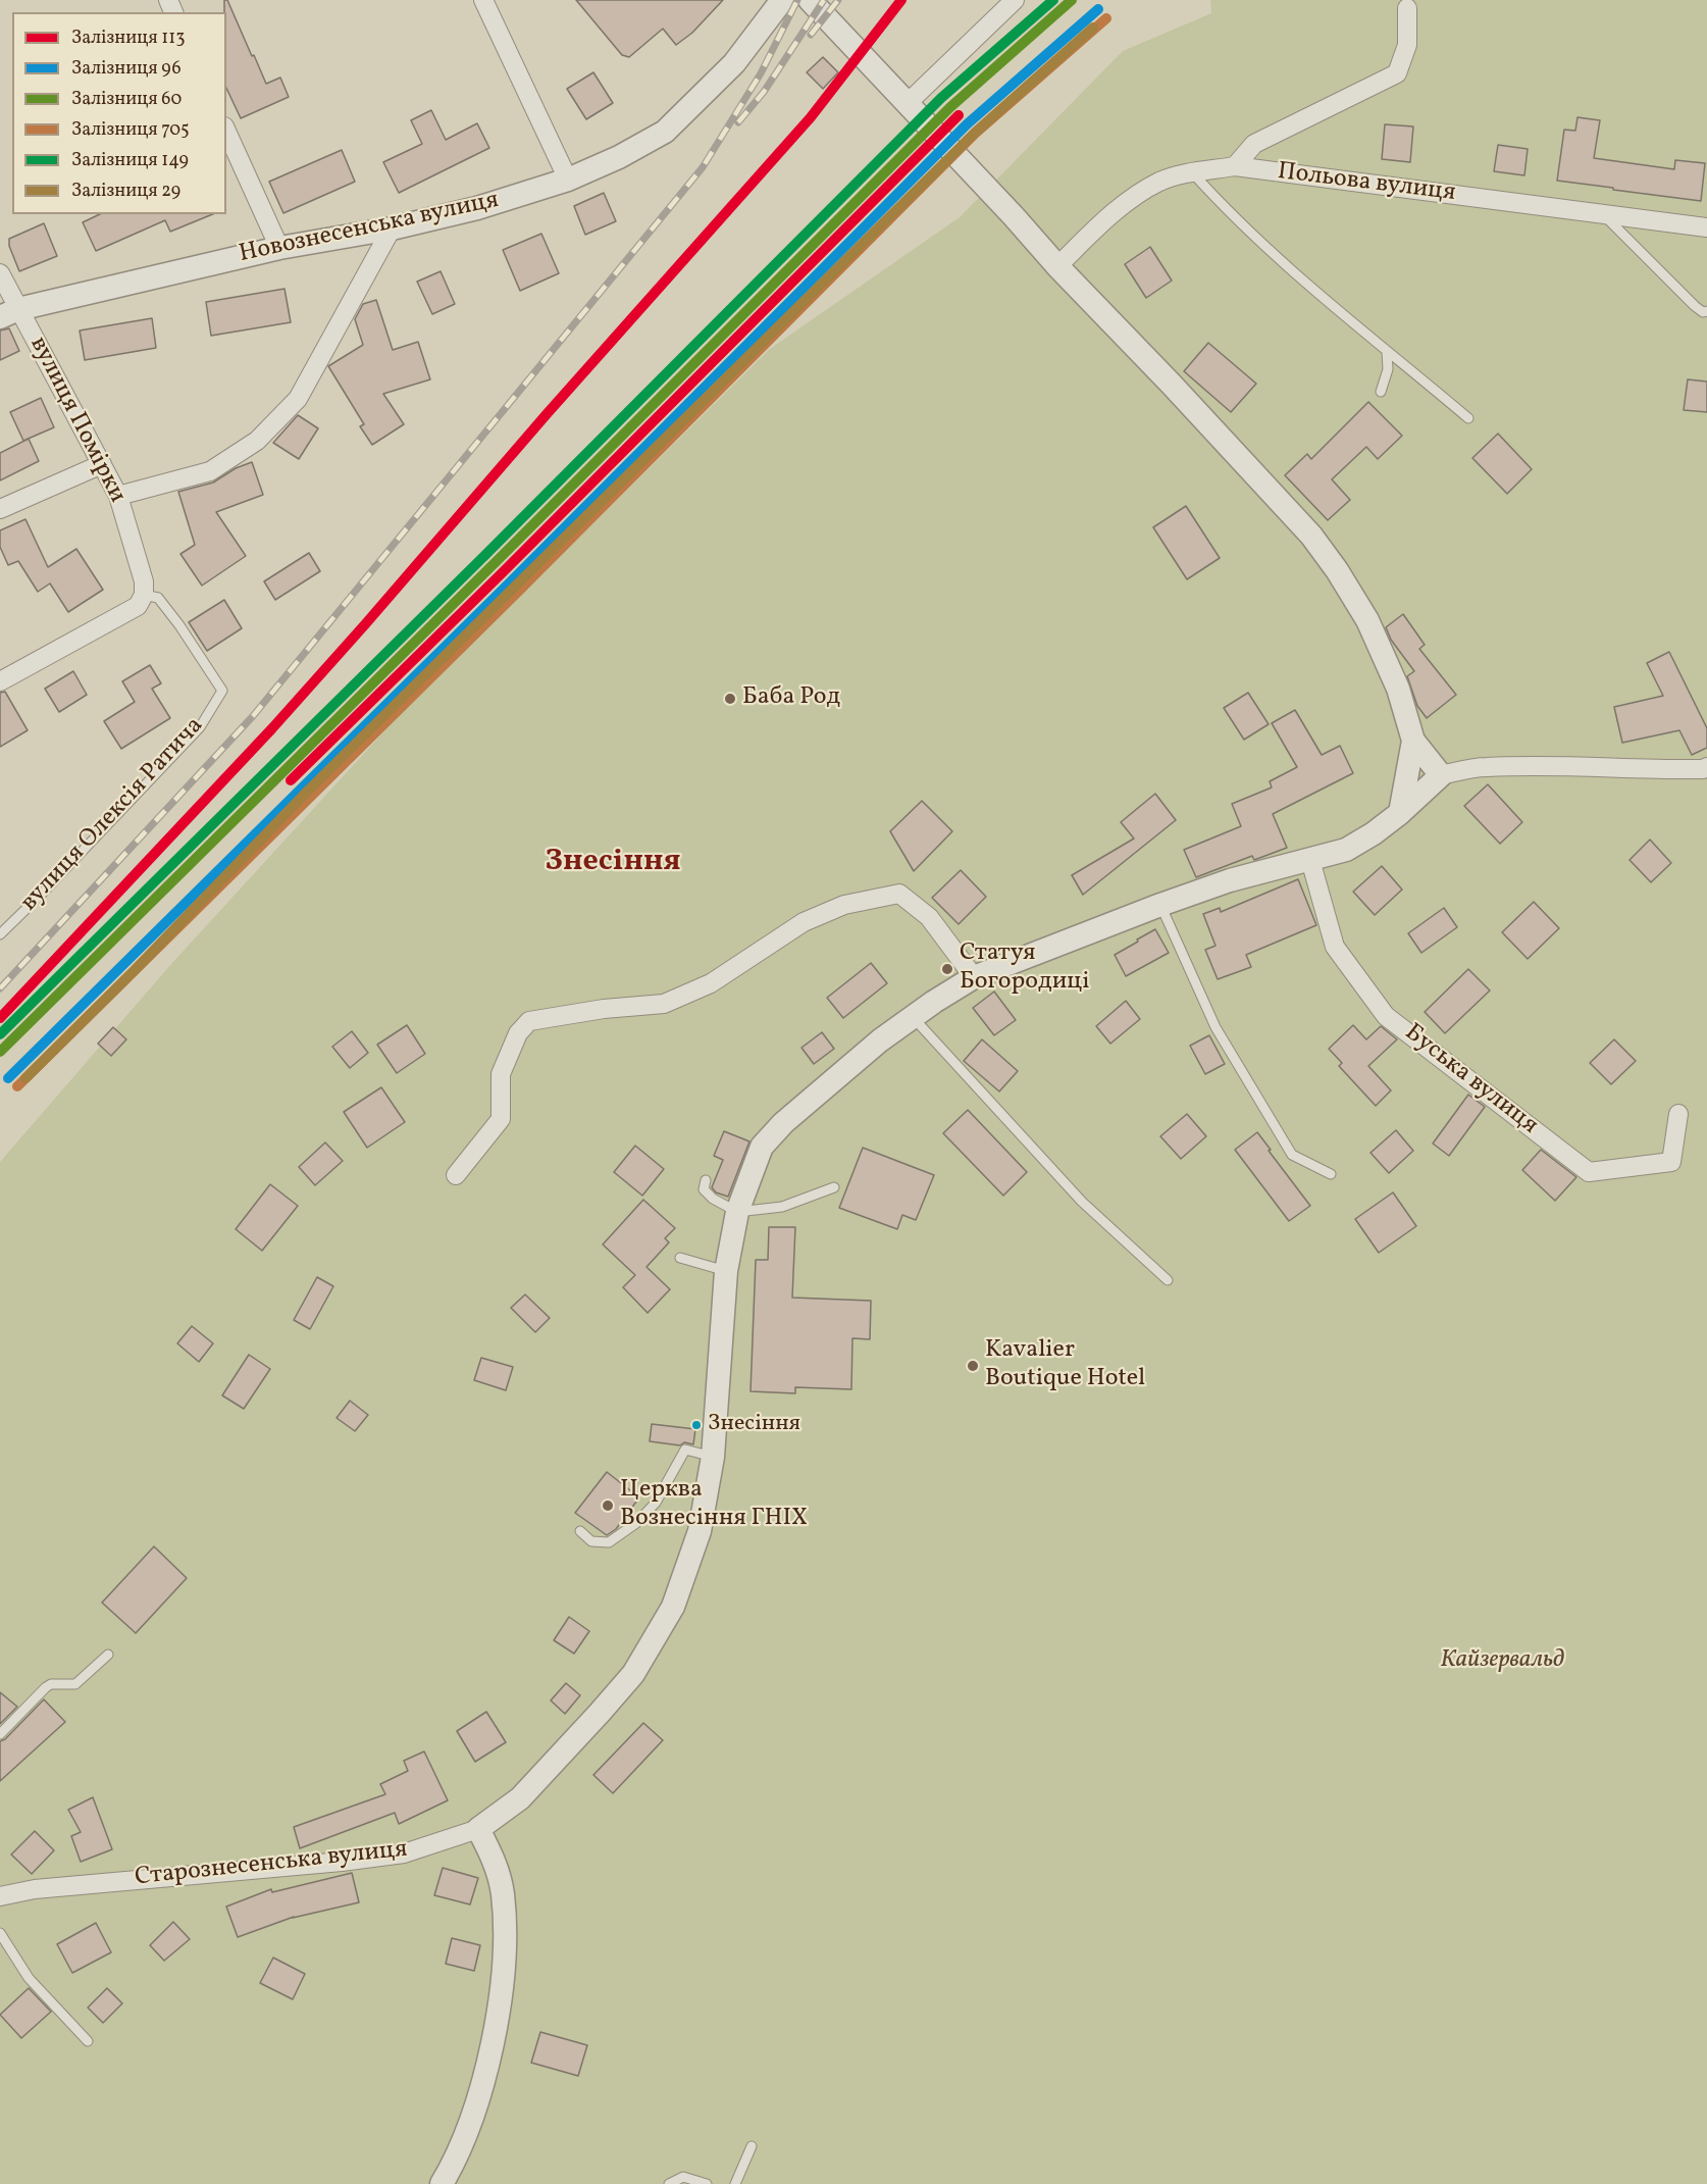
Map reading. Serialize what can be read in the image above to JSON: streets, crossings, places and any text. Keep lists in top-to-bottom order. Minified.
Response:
{"streets":{"street":["Польова вулиця","Новознесенська вулиця","вулиця Помірки","Буська вулиця","Старознесенська вулиця"],"lane":["вулиця Олексія Ратича"]},"crossings":[["Новознесенська вулиця","вулиця Помірки"],["вулиця Помірки","вулиця Олексія Ратича"],["Буська вулиця","Старознесенська вулиця"]],"districts":["Знесіння"],"parks":["Кайзервальд"],"places":["Баба Род","Статуя Богородиці","Kavalier Boutique Hotel","Знесіння","Церква Вознесіння ГНІХ"],"lines":["rail line 113","rail line 60","rail line 149","rail line 96","rail line 705","rail line 29"],"legend":["Залізниця 113","Залізниця 96","Залізниця 60","Залізниця 705","Залізниця 149","Залізниця 29"]}
